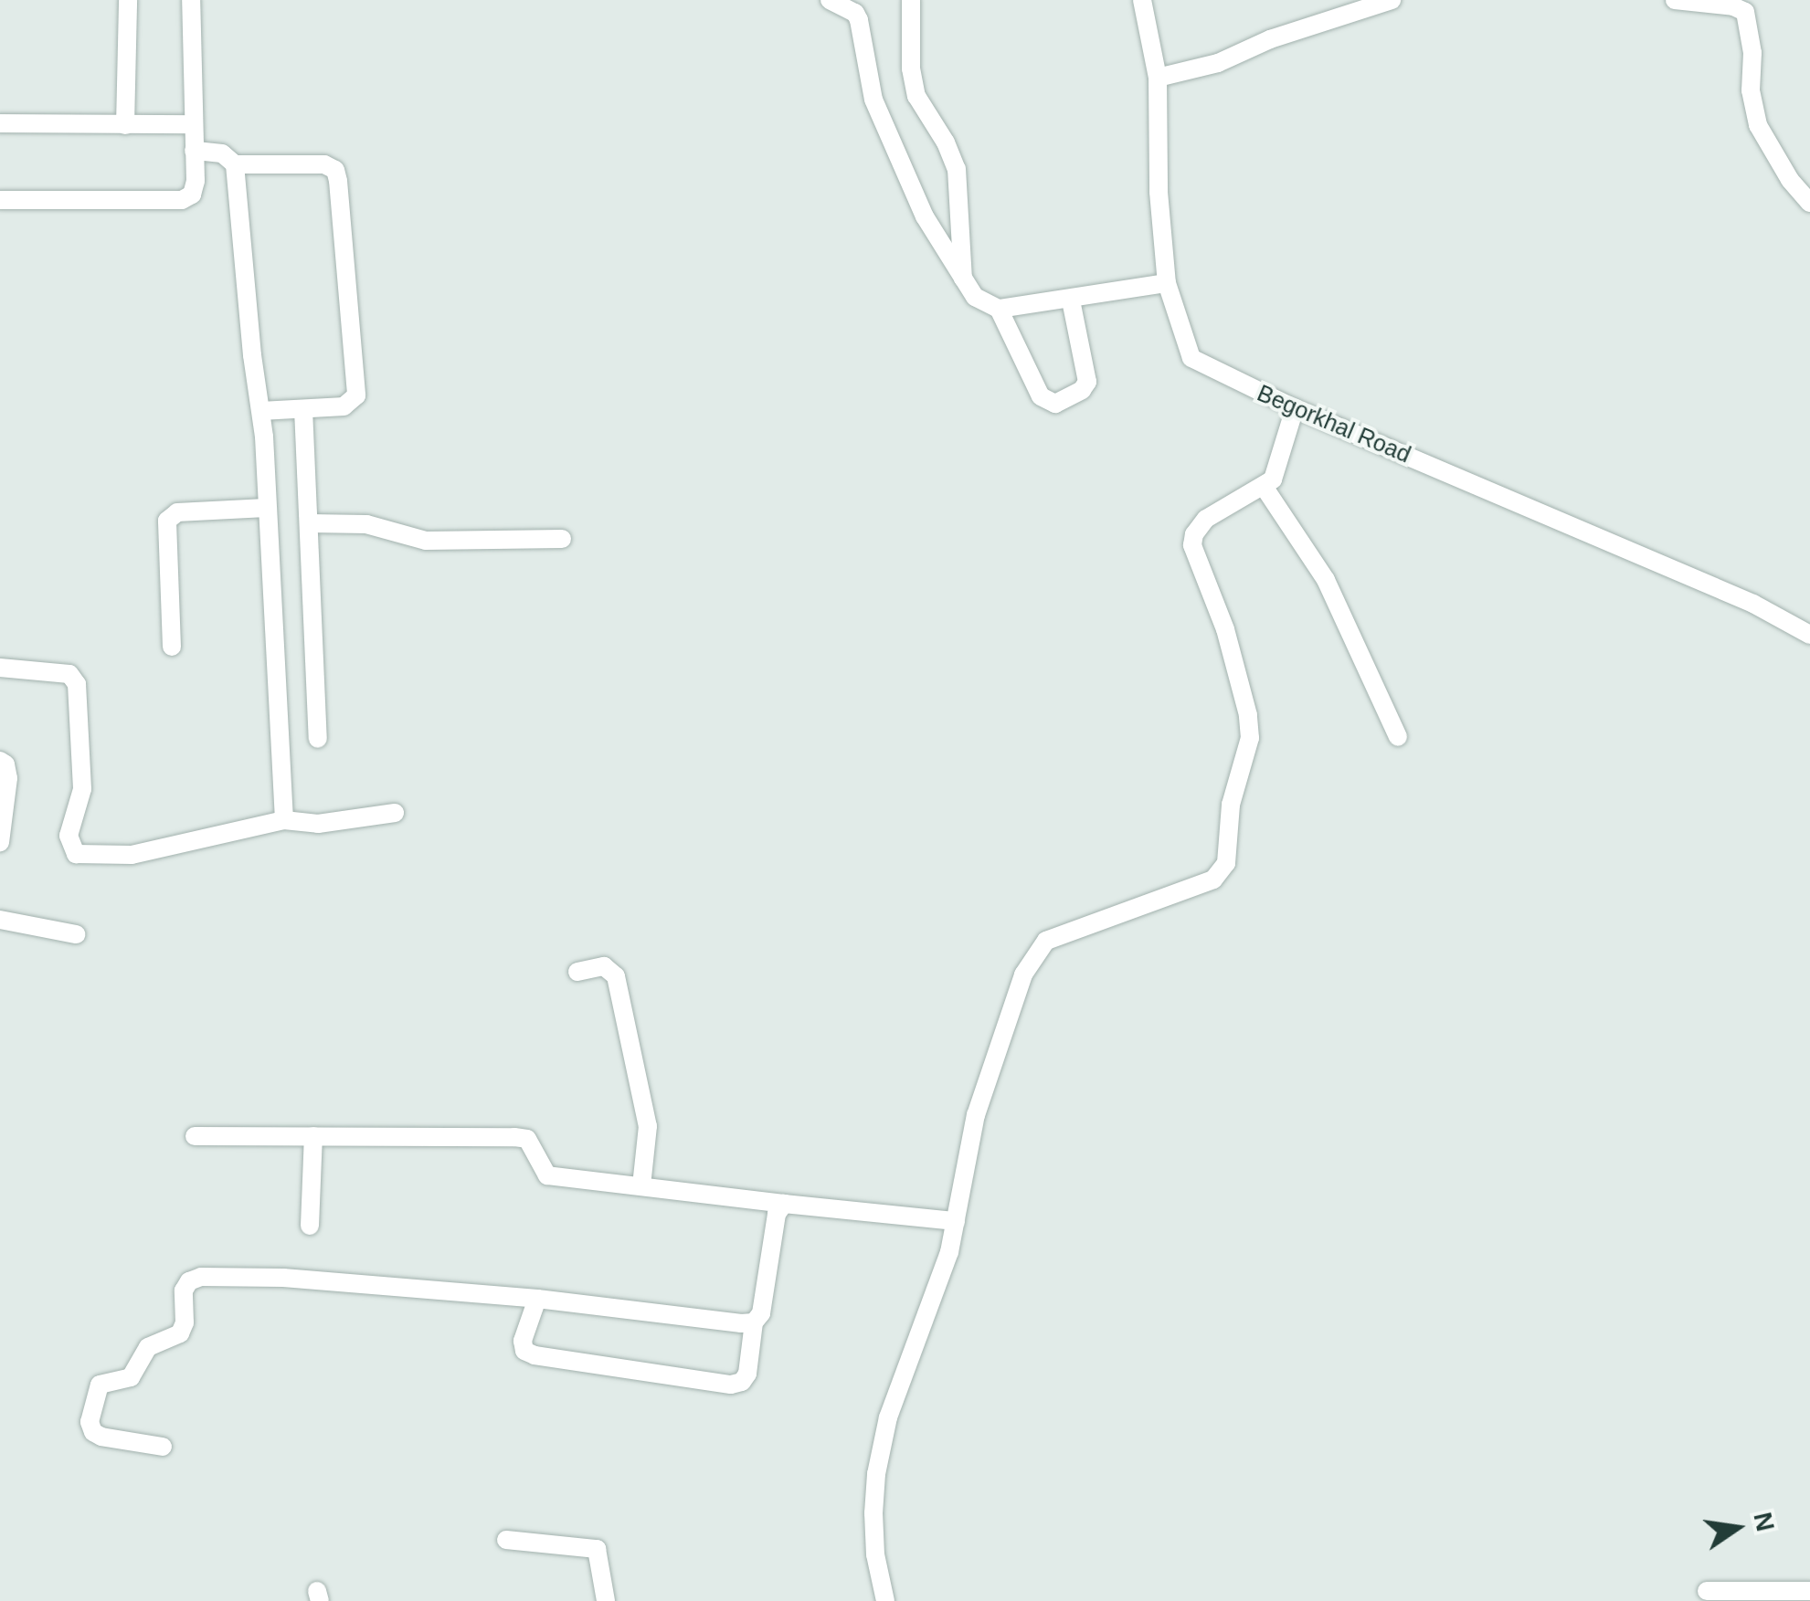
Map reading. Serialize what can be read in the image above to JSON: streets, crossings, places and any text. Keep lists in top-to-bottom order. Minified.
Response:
{"streets":{"street":["Begorkhal Road"]},"north":"right"}
